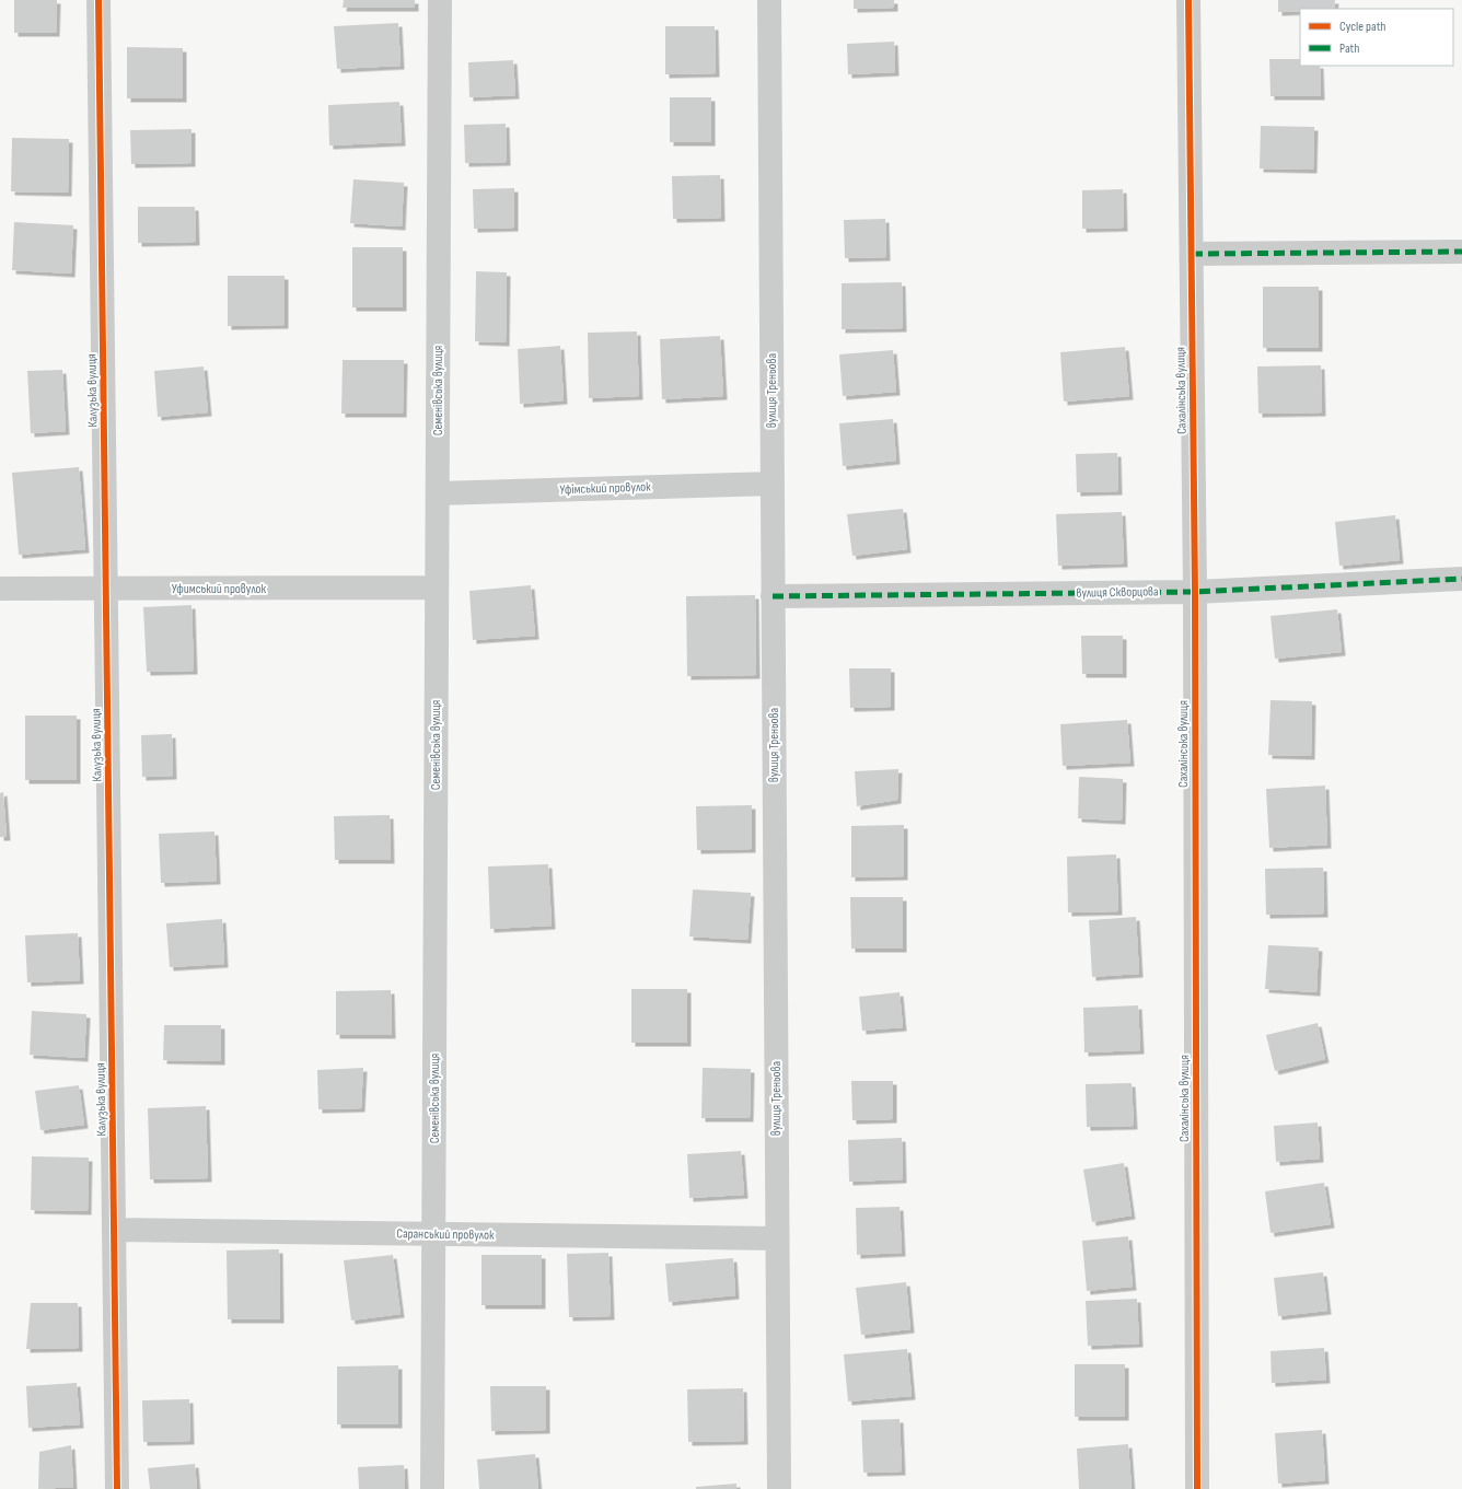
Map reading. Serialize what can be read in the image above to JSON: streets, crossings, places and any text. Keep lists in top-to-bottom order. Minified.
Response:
{"streets":{"street":["Калузька вулиця","Семенівська вулиця","вулиця Треньова","Сахалінська вулиця","Уфімський провулок","Уфимський провулок","вулиця Скворцова","Саранський провулок"]},"crossings":[["Калузька вулиця","Уфимський провулок"],["Калузька вулиця","Саранський провулок"],["Семенівська вулиця","Уфімський провулок"],["Семенівська вулиця","Уфимський провулок"],["Семенівська вулиця","Саранський провулок"],["вулиця Треньова","Уфімський провулок"],["вулиця Треньова","вулиця Скворцова"],["вулиця Треньова","Саранський провулок"],["Сахалінська вулиця","вулиця Скворцова"]],"legend":["Cycle path","Path"]}
